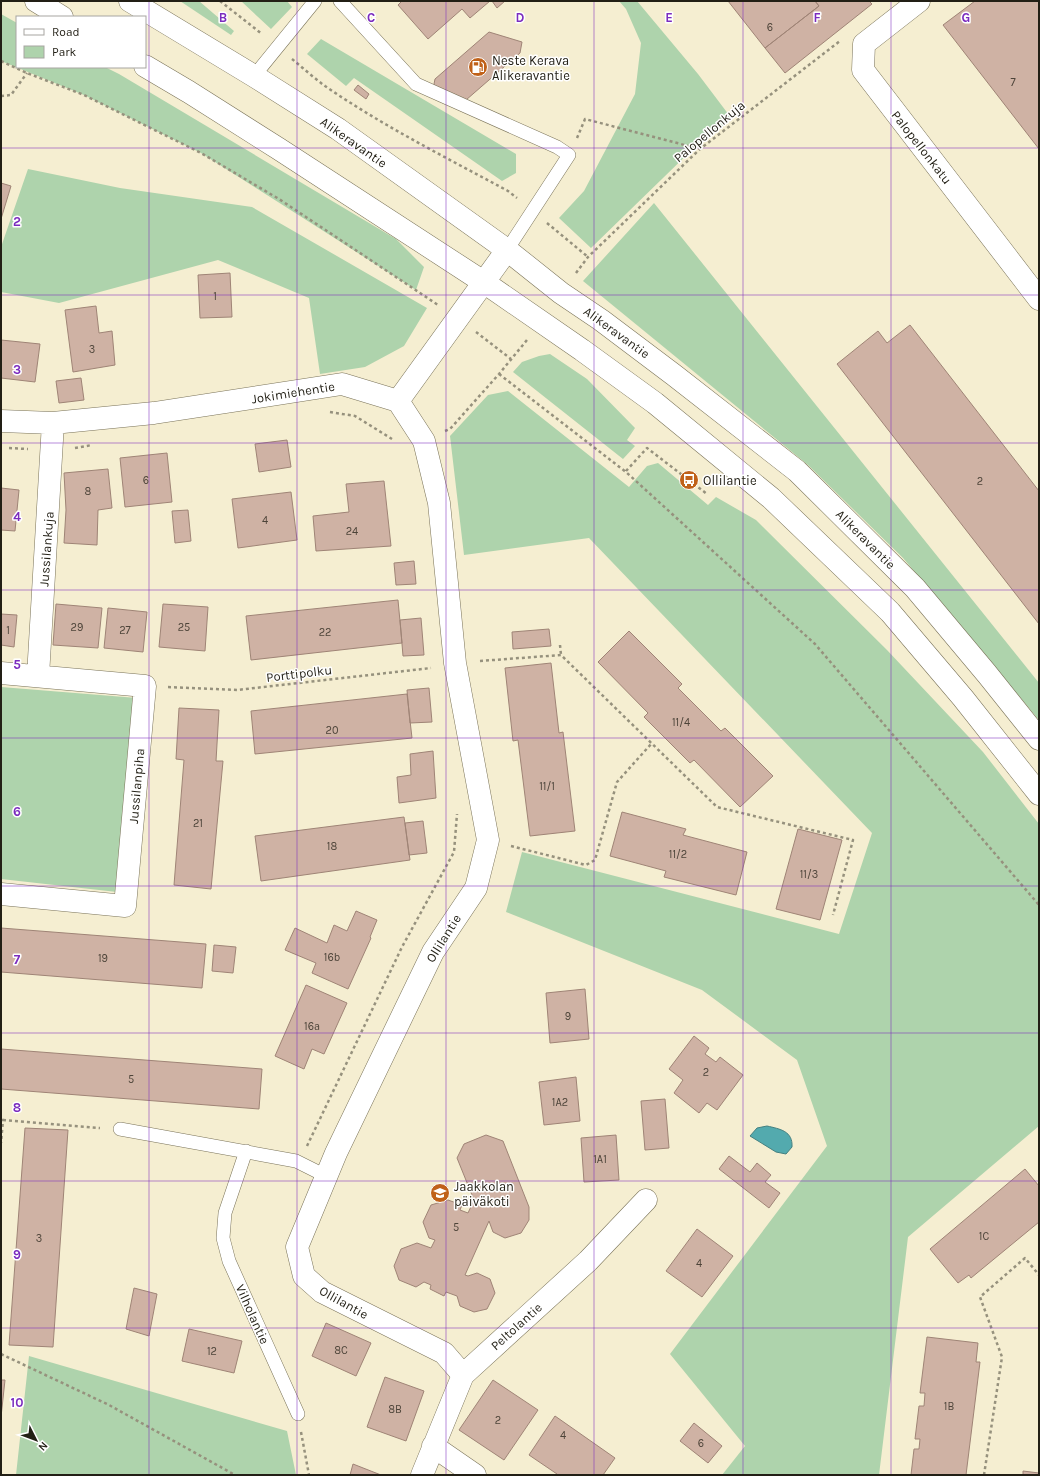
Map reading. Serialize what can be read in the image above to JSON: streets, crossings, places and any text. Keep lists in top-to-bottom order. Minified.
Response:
{"streets":{"street":["Alikeravantie","Palopellonkatu","Jokimiehentie","Jussilankuja","Jussilanpiha","Ollilantie","Peltolantie"],"lane":["Vilholantie"],"path":["Palopellonkuja","Porttipolku"]},"crossings":[["Jokimiehentie","Jussilankuja"],["Jokimiehentie","Ollilantie"],["Porttipolku","Jussilanpiha"],["Porttipolku","Ollilantie"],["Ollilantie","Peltolantie"]],"places":{"fuel station":["Neste Kerava Alikeravantie"],"bus stop":["Ollilantie"],"school or university":["Jaakkolan päiväkoti"]},"house_numbers":["6","7","1","3","6","2","8","4","24","29","25","1","27","22","11/4","20","11/1","21","18","11/2","11/3","16b","19","9","16a","2","5","1A2","1A1","5","1C","3","4","8C","12","1B","8B","2","4","6"],"legend":["Road","Park"],"north":"bottom right","grid":{"columns":["B","C","D","E","F","G"],"rows":["2","3","4","5","6","7","8","9","10"]}}
